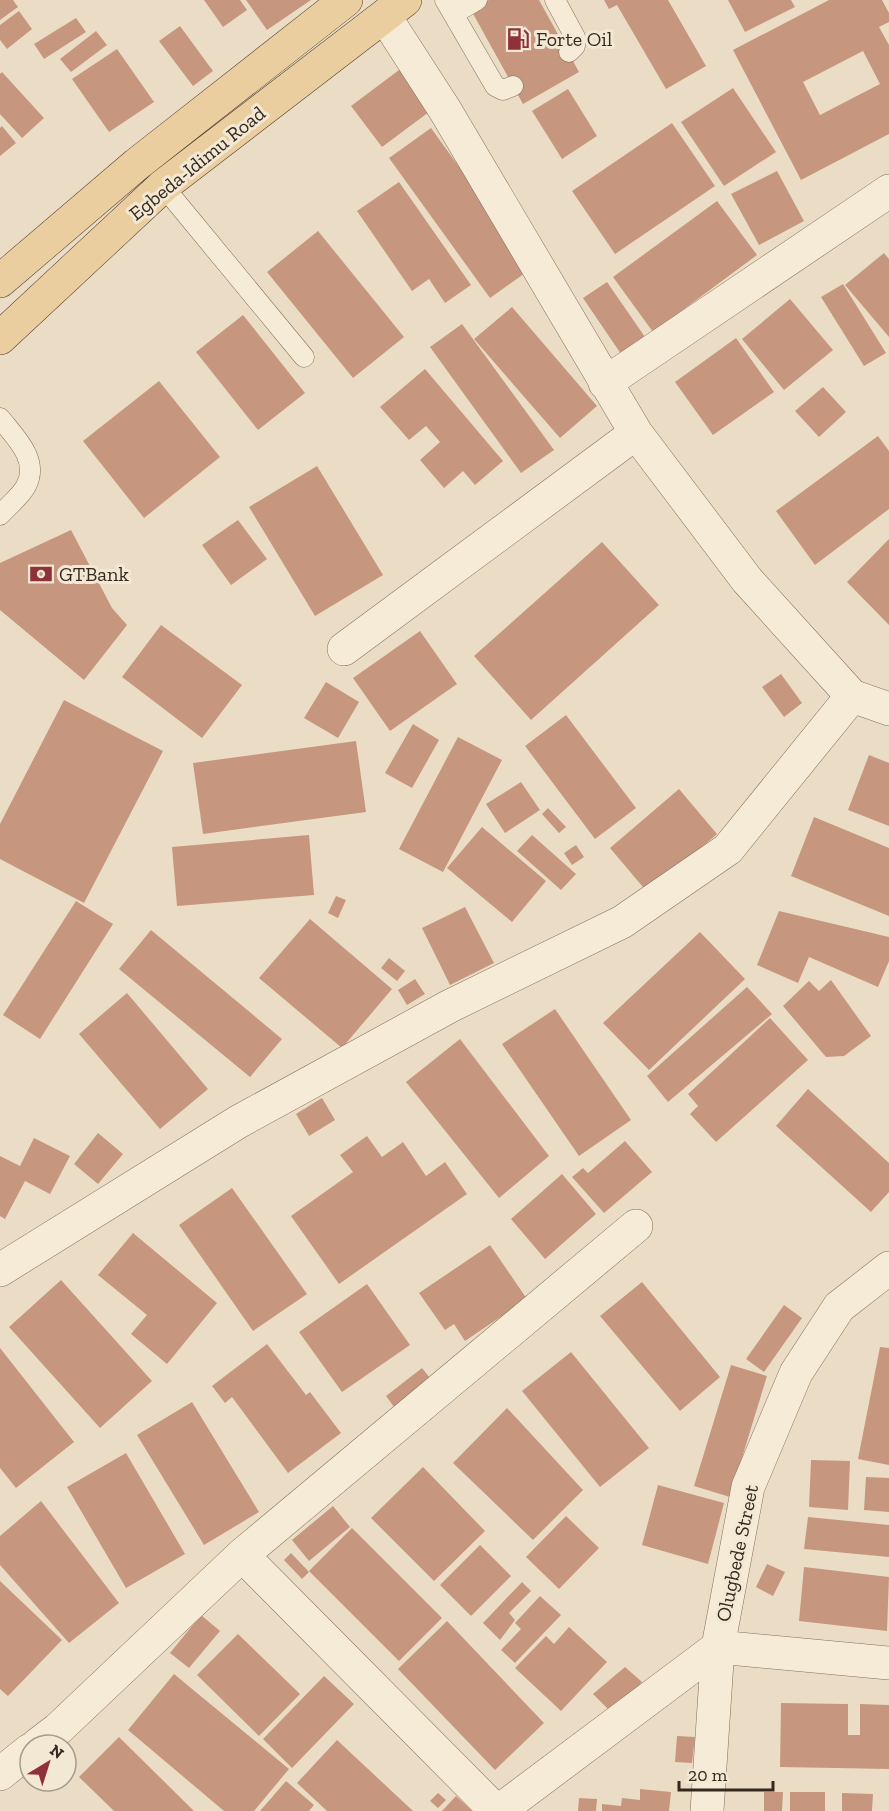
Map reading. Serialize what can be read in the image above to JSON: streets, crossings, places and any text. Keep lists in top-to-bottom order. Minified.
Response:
{"streets":{"main road":["Egbeda-Idimu Road"],"street":["Olugbede Street"]},"places":{"fuel station":["Forte Oil"],"bank":["GTBank"]},"scale_bar":"20 m","north":"top right"}
